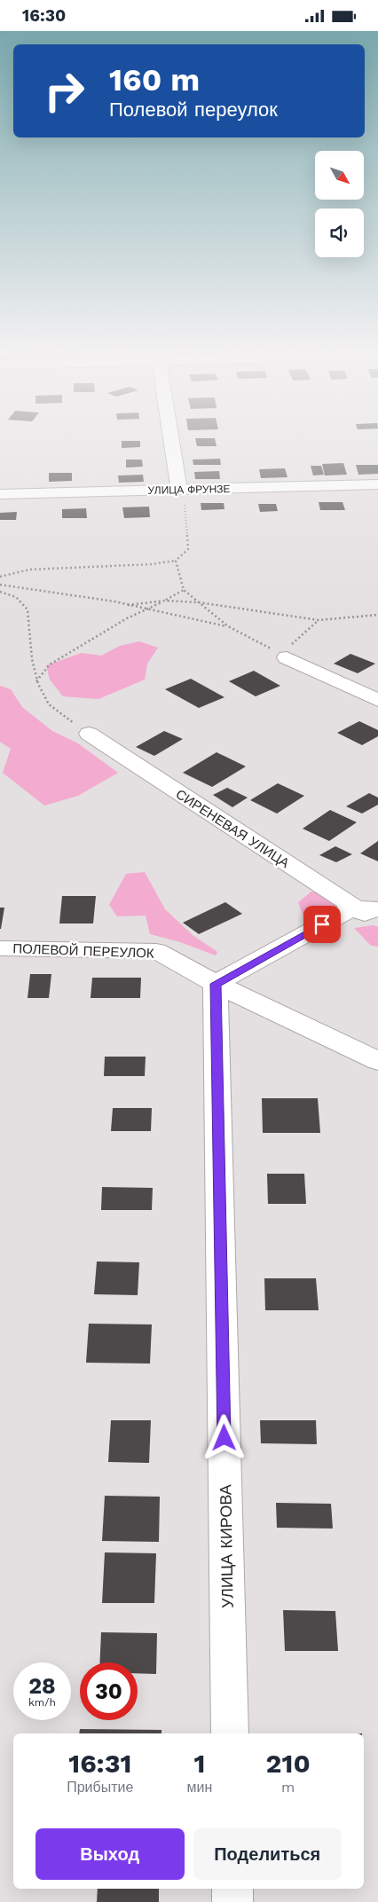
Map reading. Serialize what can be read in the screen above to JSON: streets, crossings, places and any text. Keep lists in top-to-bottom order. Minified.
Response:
{"streets":{"street":["УЛИЦА ФРУНЗЕ","СИРЕНЕВАЯ УЛИЦА","ПОЛЕВОЙ ПЕРЕУЛОК","УЛИЦА КИРОВА"]},"crossings":[["ПОЛЕВОЙ ПЕРЕУЛОК","УЛИЦА КИРОВА"]],"north":"bottom right","page":{"status":"16:30","turn":["160 m","Полевой переулок"],"speed":"28 km/h","limit":"30","eta":["16:31","Прибытие","1","мин","210","m"],"buttons":["Выход","Поделиться"]}}
